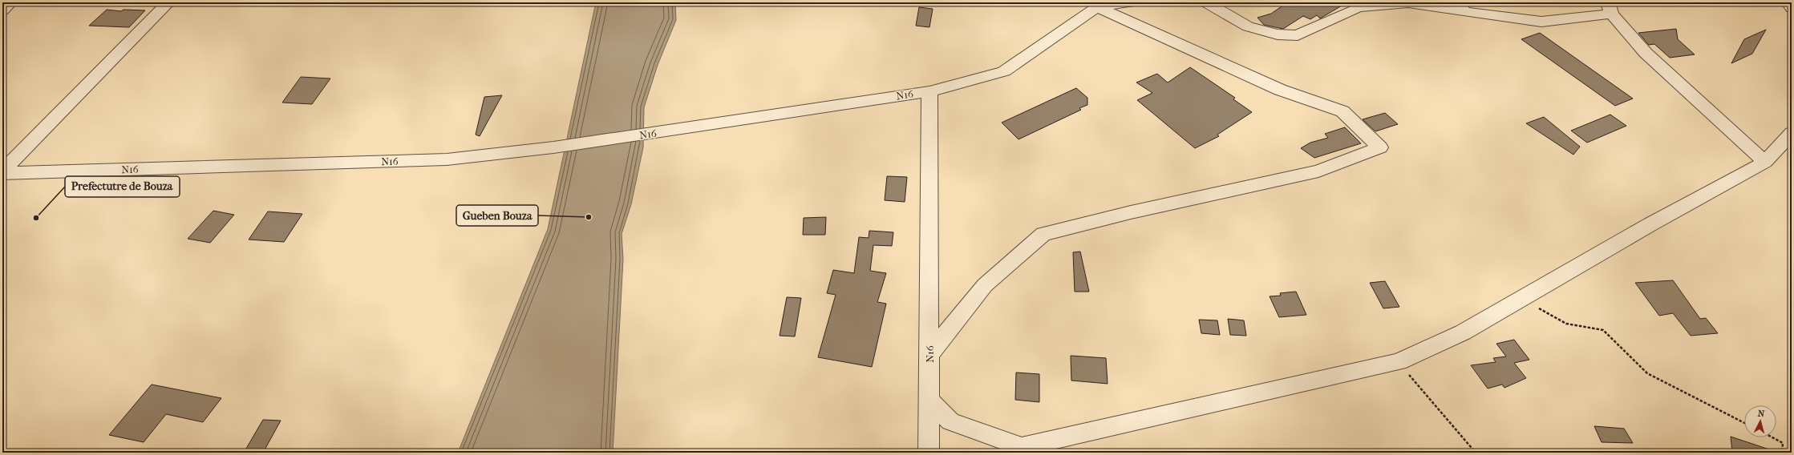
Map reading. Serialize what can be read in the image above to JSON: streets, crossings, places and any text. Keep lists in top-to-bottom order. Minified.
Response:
{"streets":{"street":["N16"]},"places":["Gueben Bouza","Prefectutre de Bouza"],"north":"top"}
